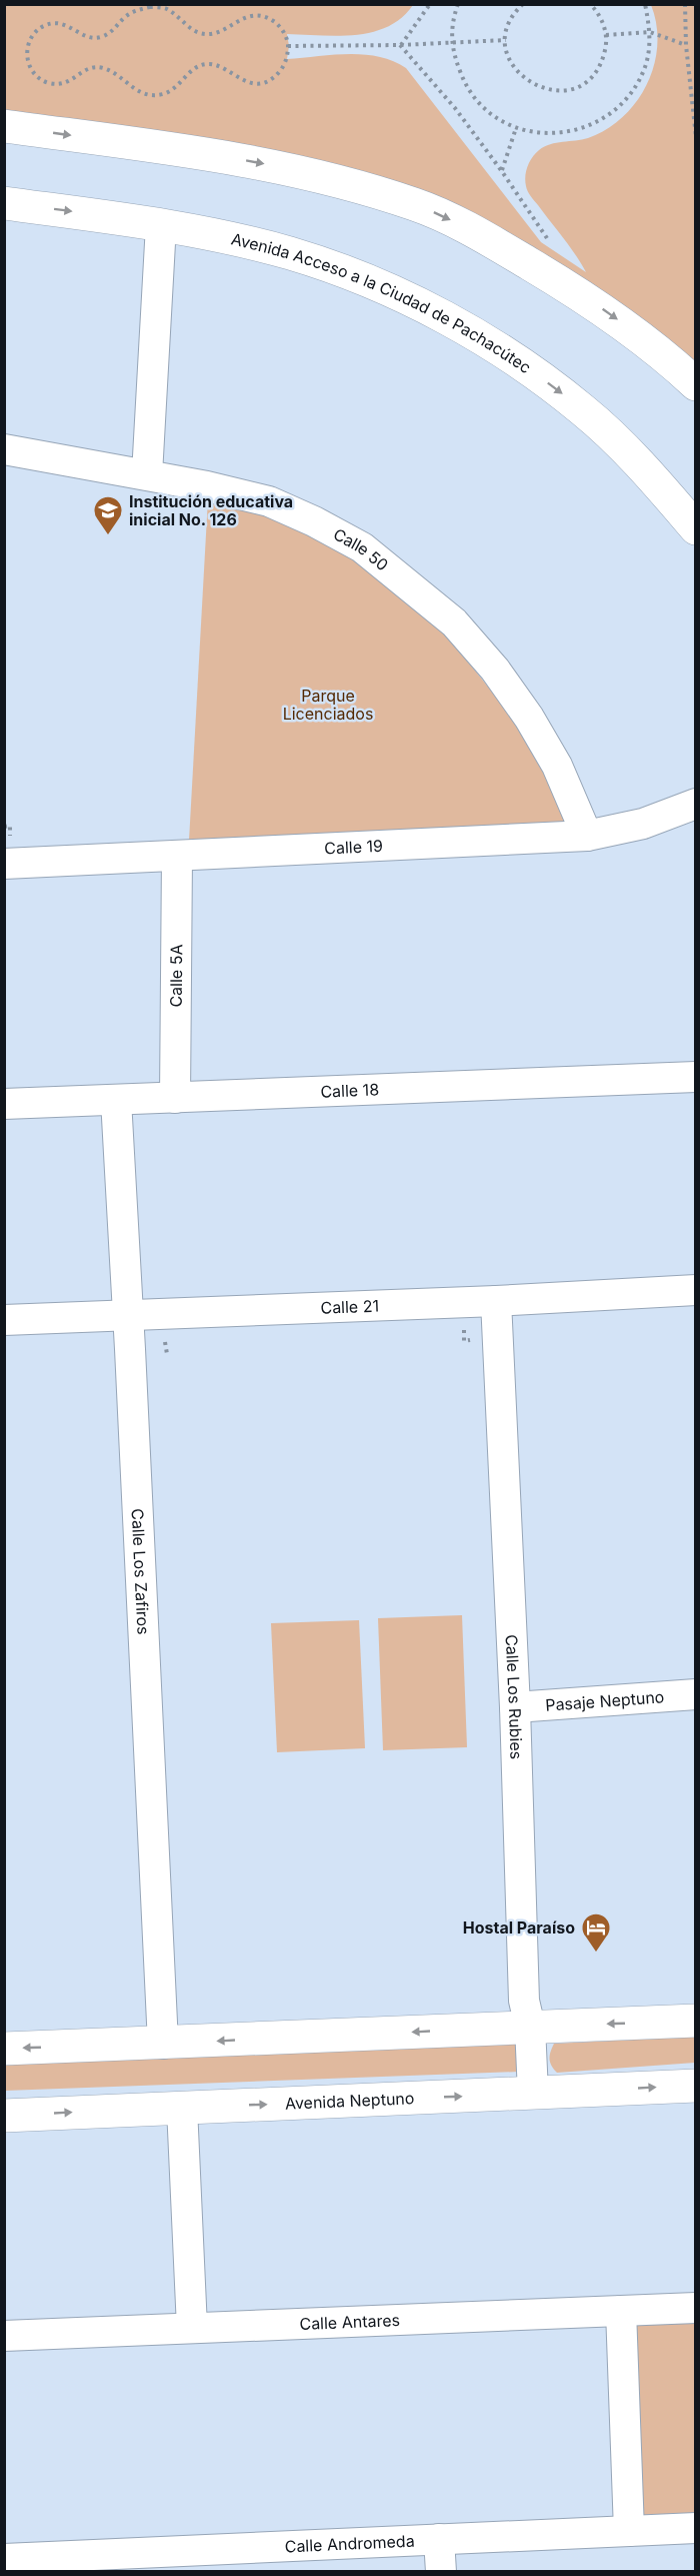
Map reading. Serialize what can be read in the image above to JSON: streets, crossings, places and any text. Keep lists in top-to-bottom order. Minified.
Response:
{"streets":{"street":["Avenida Acceso a la Ciudad de Pachacútec","Calle 50","Calle 19","Calle 5A","Calle 18","Calle 21","Calle Los Zafiros","Calle Los Rubies","Pasaje Neptuno","Avenida Neptuno","Calle Antares","Calle Andromeda"]},"crossings":[["Calle 50","Calle 19"],["Calle 19","Calle 5A"],["Calle 5A","Calle 18"],["Calle 18","Calle Los Zafiros"],["Calle 21","Calle Los Zafiros"],["Calle 21","Calle Los Rubies"],["Calle Los Rubies","Pasaje Neptuno"],["Calle Los Rubies","Avenida Neptuno"]],"parks":["Parque Licenciados"],"places":{"school or university":["Institución educativa inicial No. 126"],"hotel":["Hostal Paraíso"]}}
